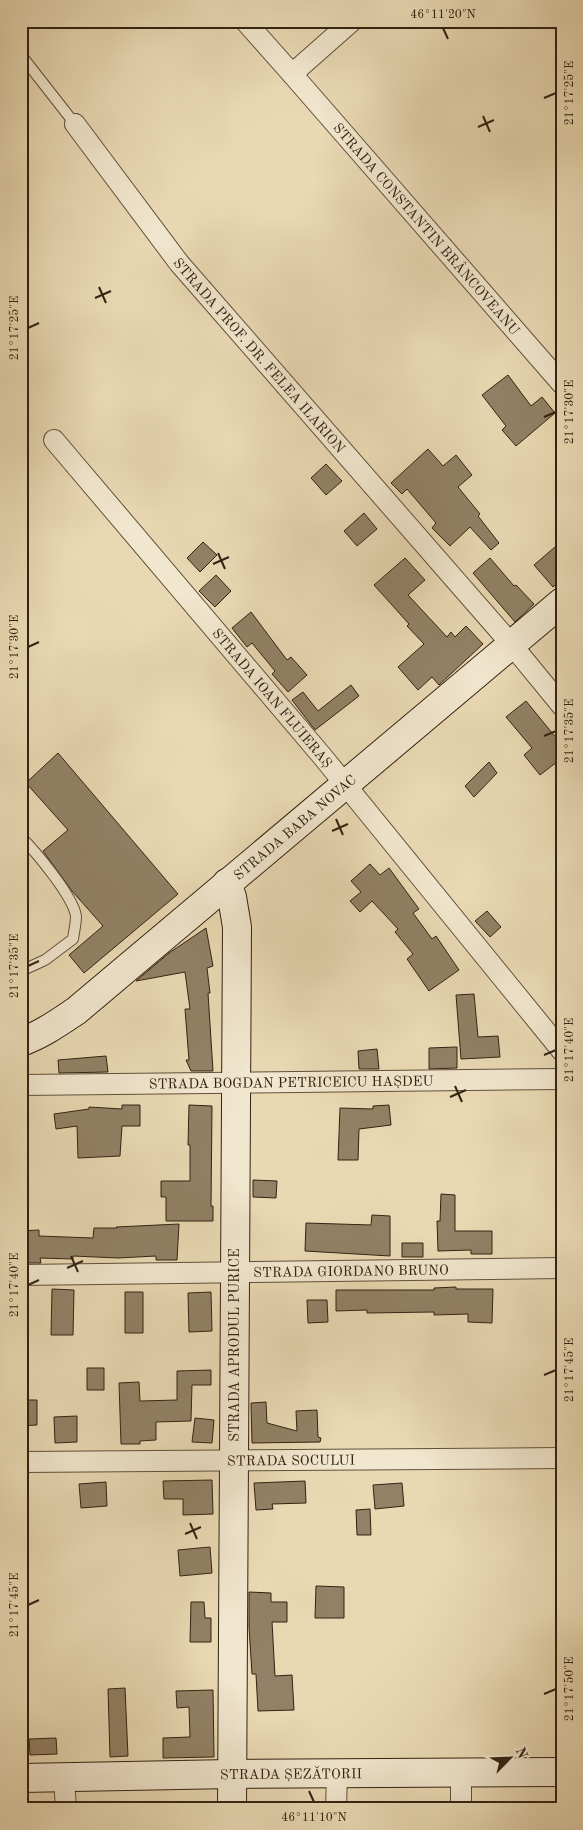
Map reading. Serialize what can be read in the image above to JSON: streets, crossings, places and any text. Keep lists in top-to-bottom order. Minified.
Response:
{"streets":{"street":["STRADA CONSTANTIN BRÂNCOVEANU","STRADA PROF. DR. FELEA ILARION","STRADA IOAN FLUIERAȘ","STRADA BABA NOVAC","STRADA BOGDAN PETRICEICU HAȘDEU","STRADA GIORDANO BRUNO","STRADA APRODUL PURICE","STRADA SOCULUI","STRADA ȘEZĂTORII"]},"crossings":[["STRADA PROF. DR. FELEA ILARION","STRADA BABA NOVAC"],["STRADA IOAN FLUIERAȘ","STRADA BABA NOVAC"],["STRADA BABA NOVAC","STRADA APRODUL PURICE"],["STRADA BOGDAN PETRICEICU HAȘDEU","STRADA APRODUL PURICE"],["STRADA GIORDANO BRUNO","STRADA APRODUL PURICE"],["STRADA APRODUL PURICE","STRADA SOCULUI"],["STRADA APRODUL PURICE","STRADA ȘEZĂTORII"]],"north":"top right","coordinates":["46°11'20\"N","21°17'25\"E","21°17'30\"E","21°17'35\"E","21°17'40\"E","21°17'45\"E","21°17'50\"E","46°11'10\"N"]}
